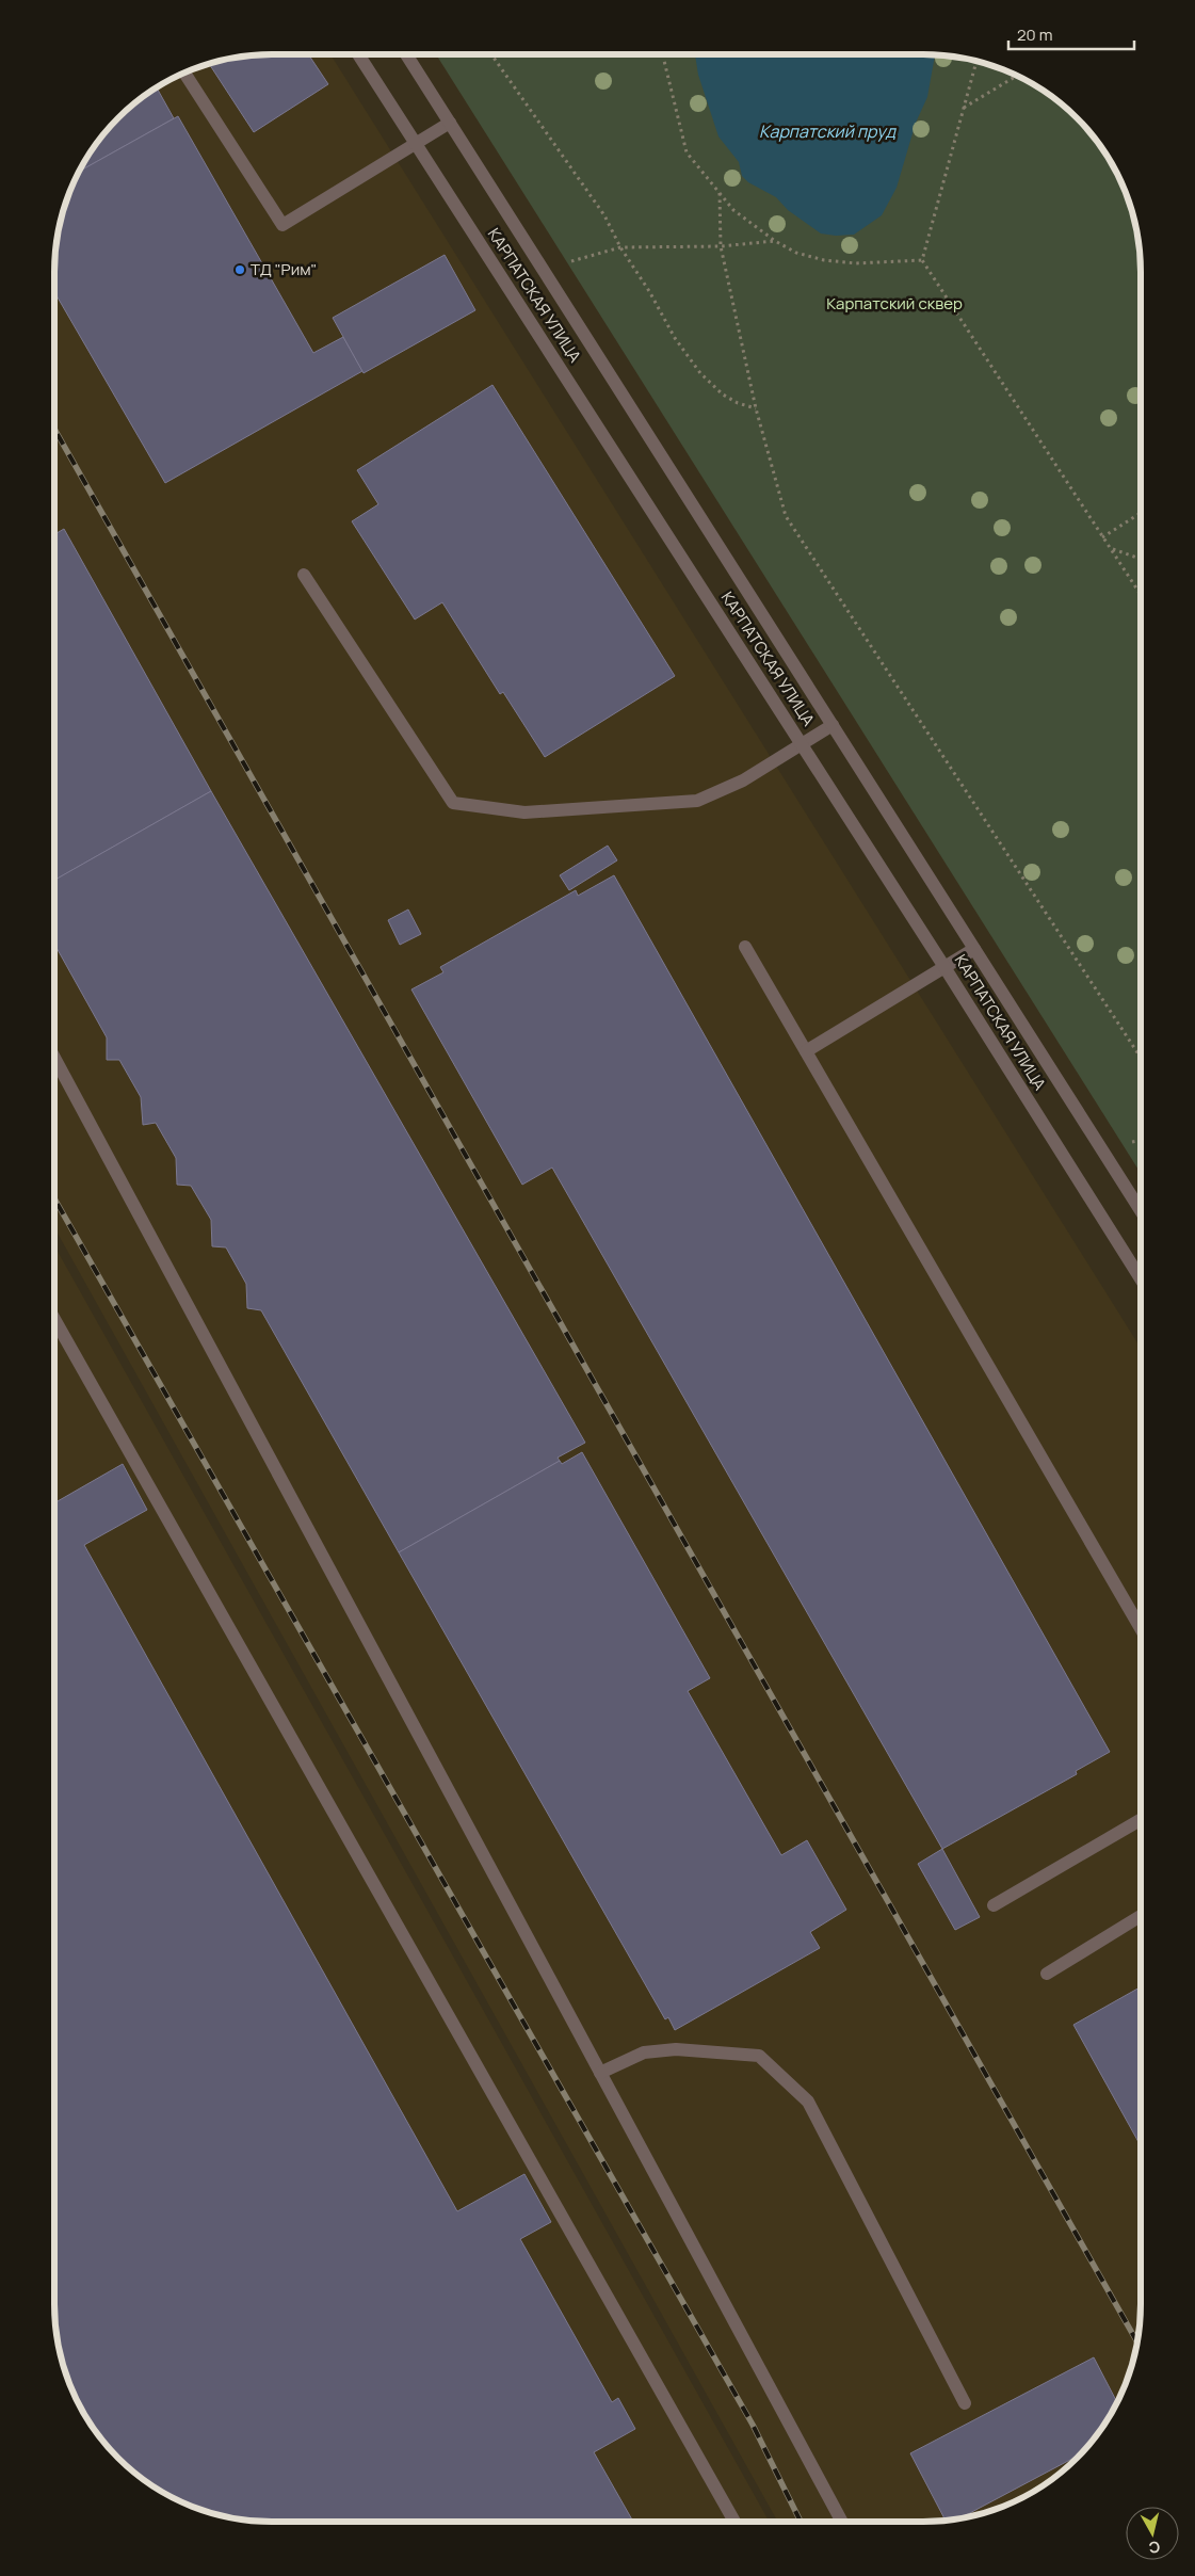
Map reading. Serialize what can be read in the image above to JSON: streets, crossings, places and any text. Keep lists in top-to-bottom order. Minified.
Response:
{"streets":{"street":["КАРПАТСКАЯ УЛИЦА"]},"water":["Карпатский пруд"],"parks":["Карпатский сквер"],"places":["ТД \"Рим\""],"scale_bar":"20 m","north":"bottom"}
